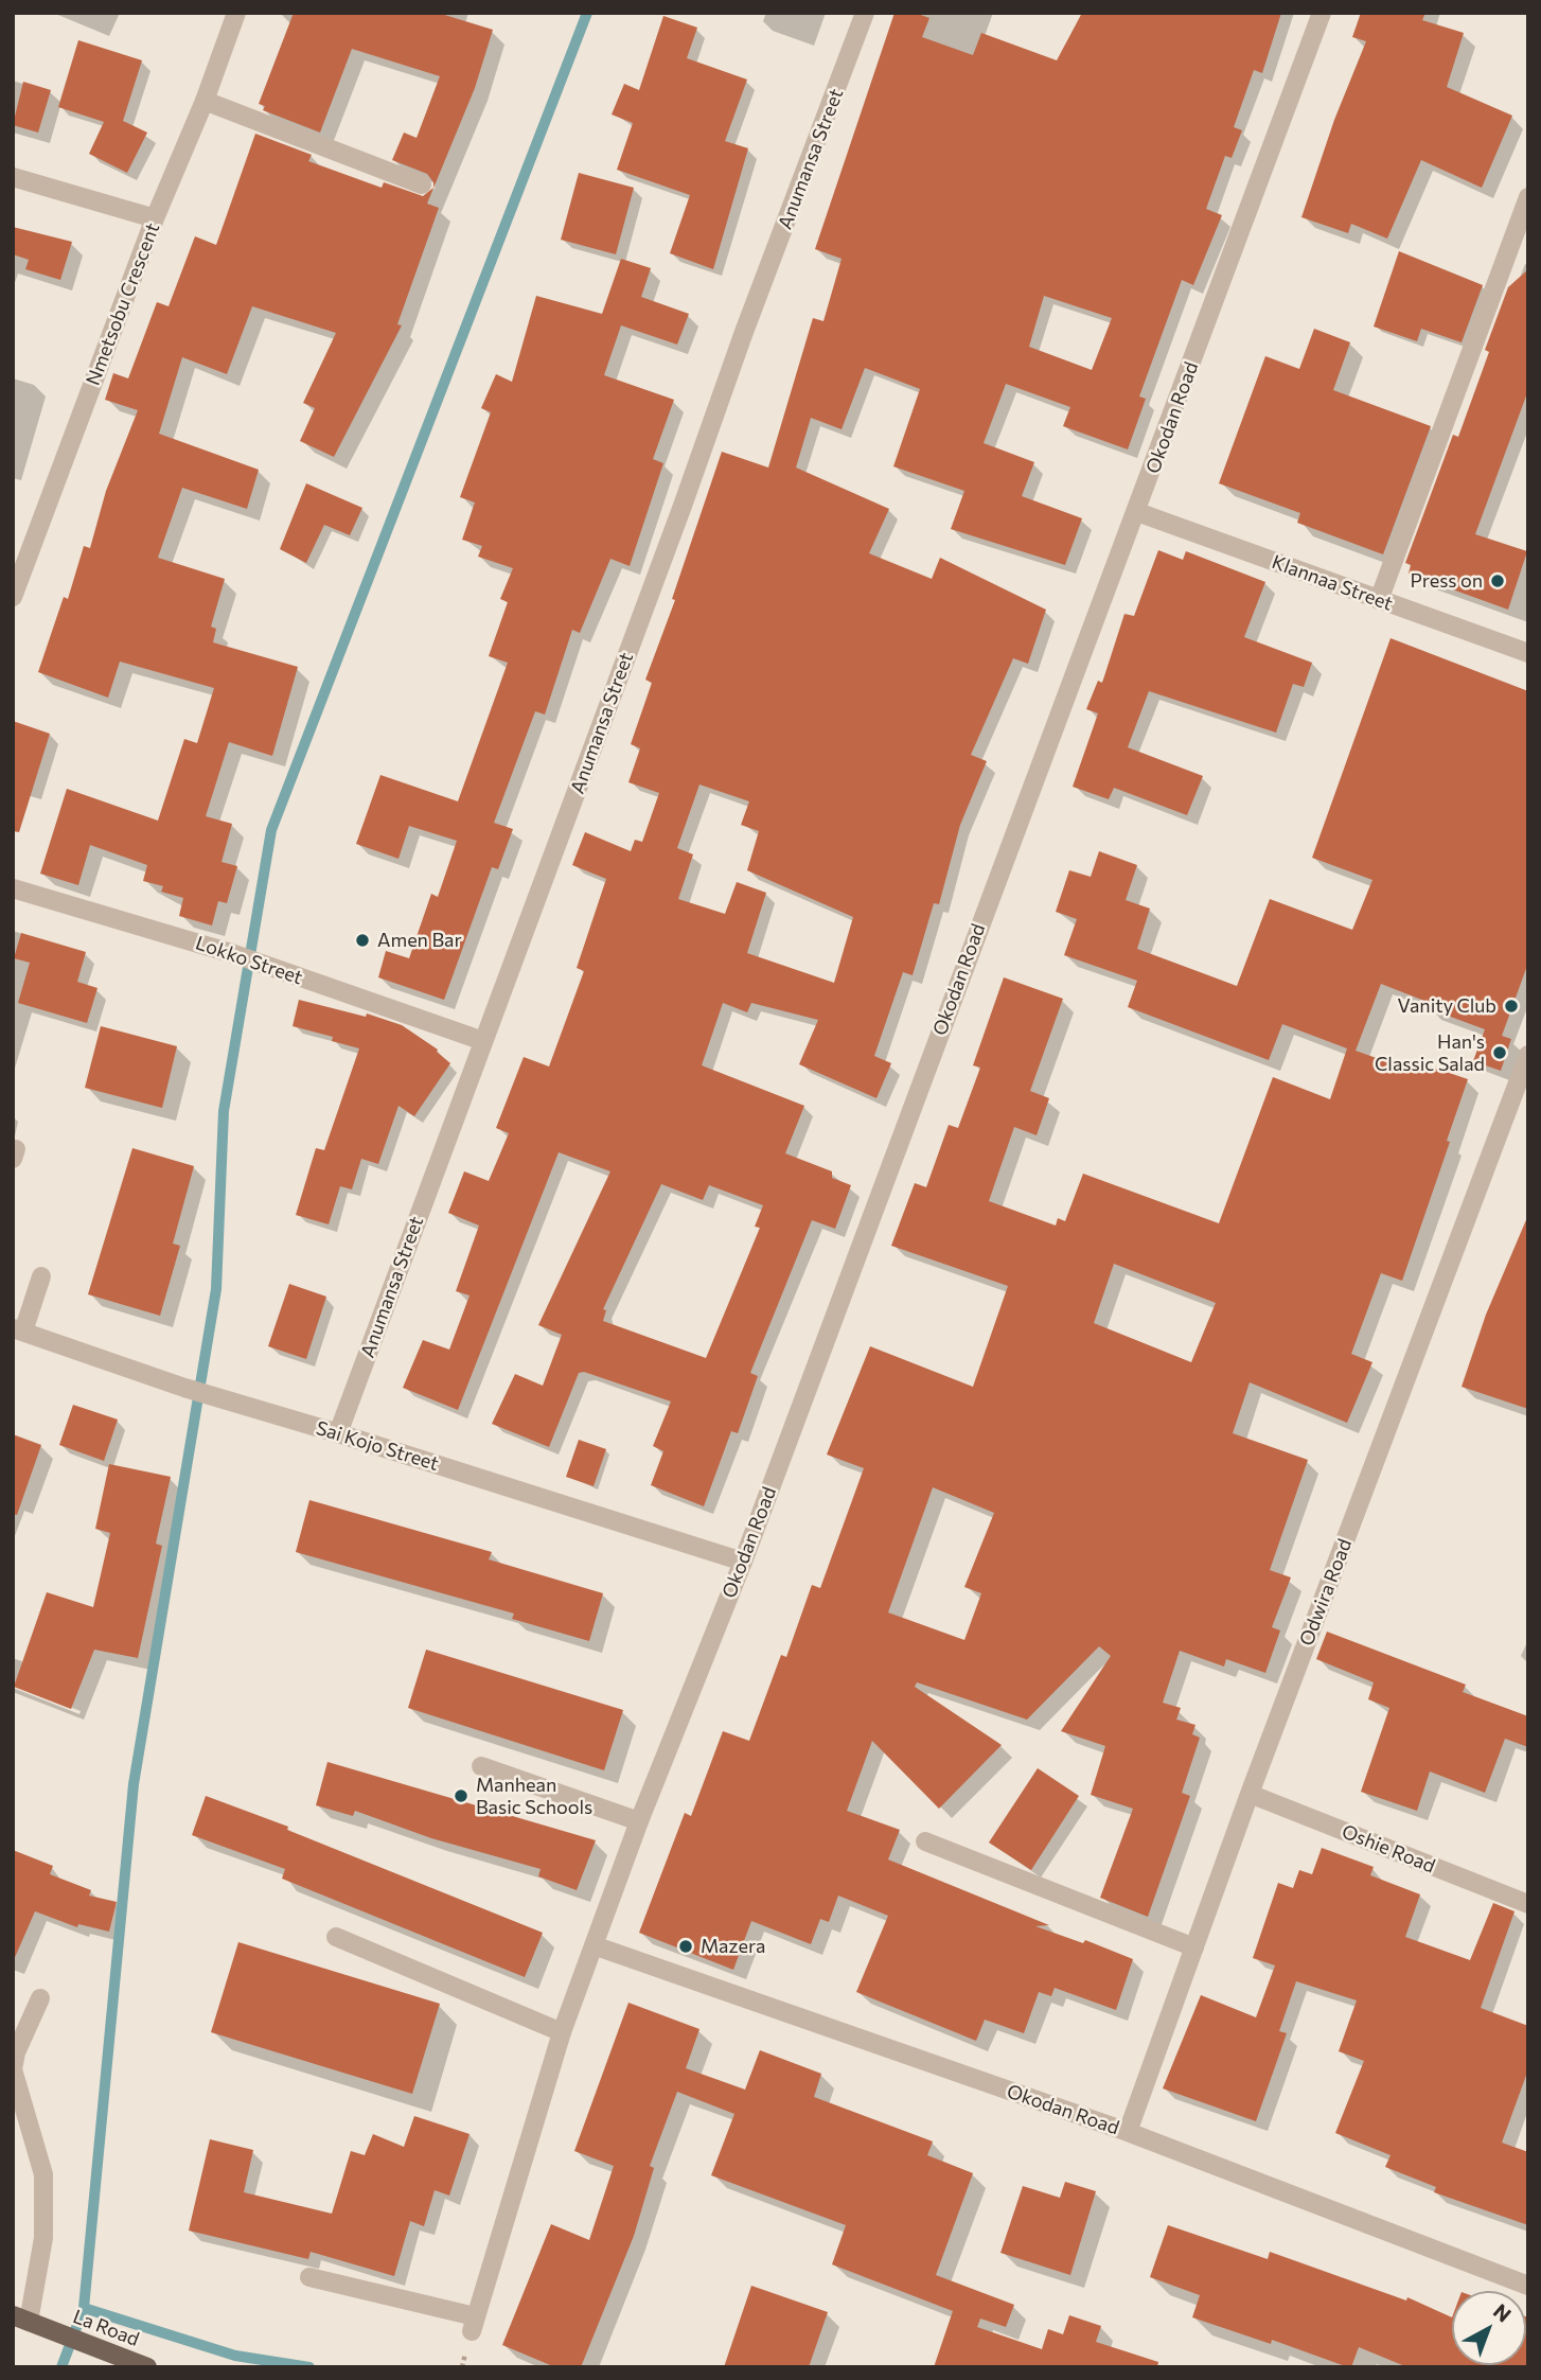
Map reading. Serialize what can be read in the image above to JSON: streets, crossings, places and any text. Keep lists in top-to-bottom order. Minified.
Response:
{"streets":{"main road":["La Road"],"street":["Anumansa Street","Nmetsobu Crescent","Okodan Road","Klannaa Street","Lokko Street","Sai Kojo Street","Odwira Road","Oshie Road"]},"crossings":[["Anumansa Street","Lokko Street"],["Anumansa Street","Sai Kojo Street"],["Okodan Road","Klannaa Street"],["Okodan Road","Sai Kojo Street"],["Okodan Road","Odwira Road"],["Odwira Road","Oshie Road"]],"places":["Press on","Amen Bar","Vanity Club","Han's Classic Salad","Manhean Basic Schools","Mazera"],"north":"top right"}
